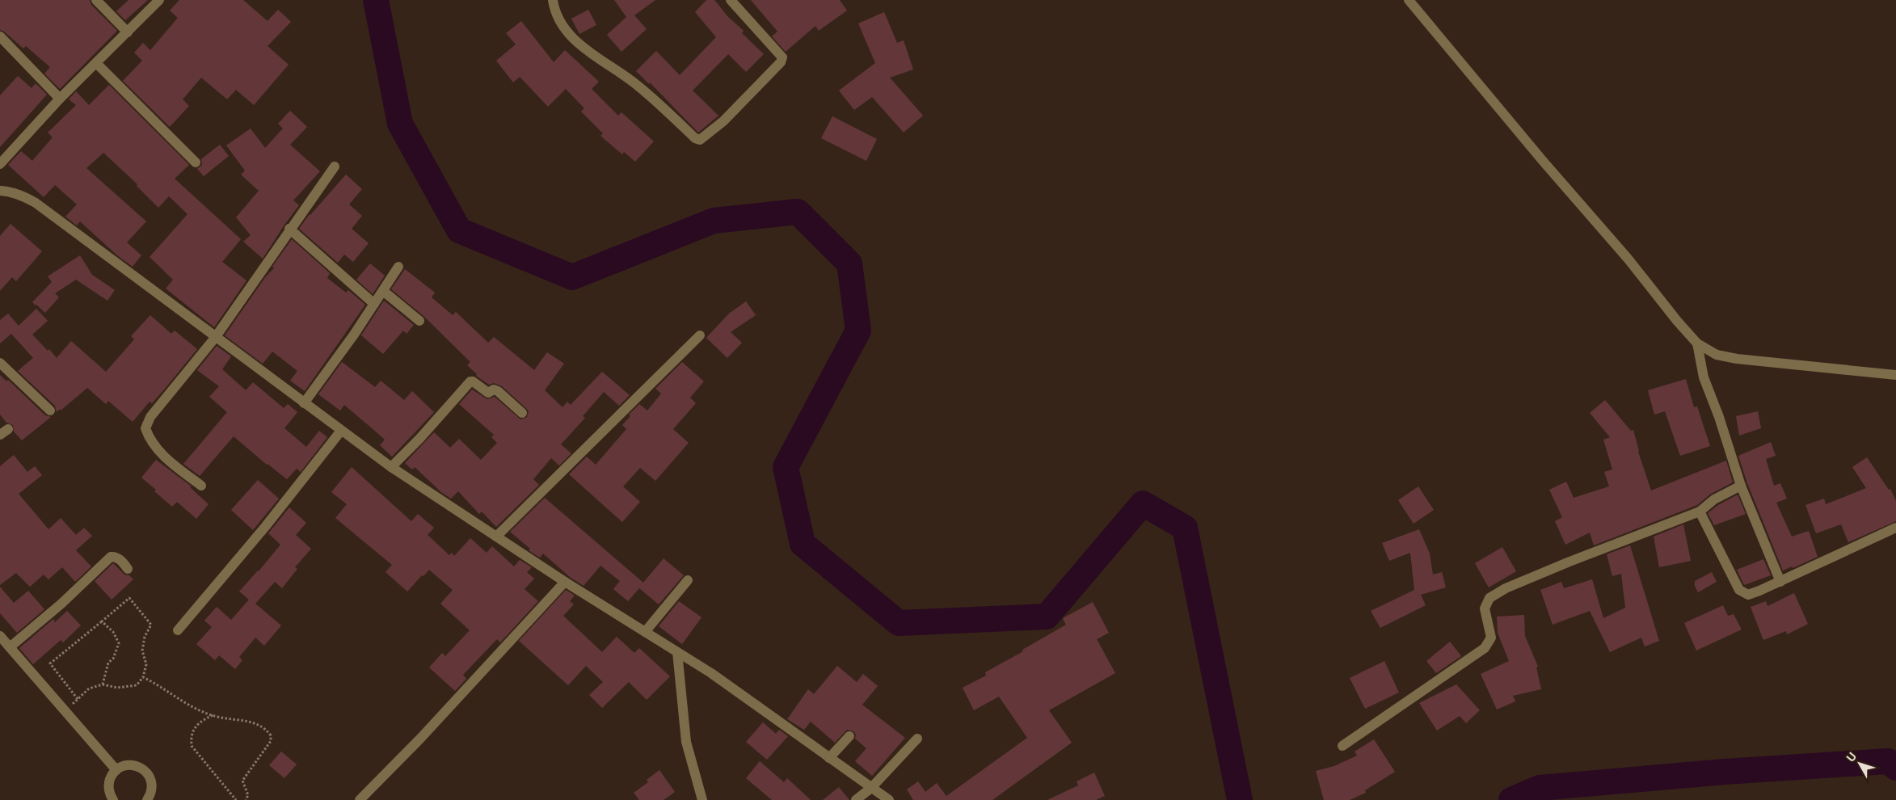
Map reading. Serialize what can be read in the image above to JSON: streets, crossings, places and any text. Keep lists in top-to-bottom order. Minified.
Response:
{"north":"top left"}
